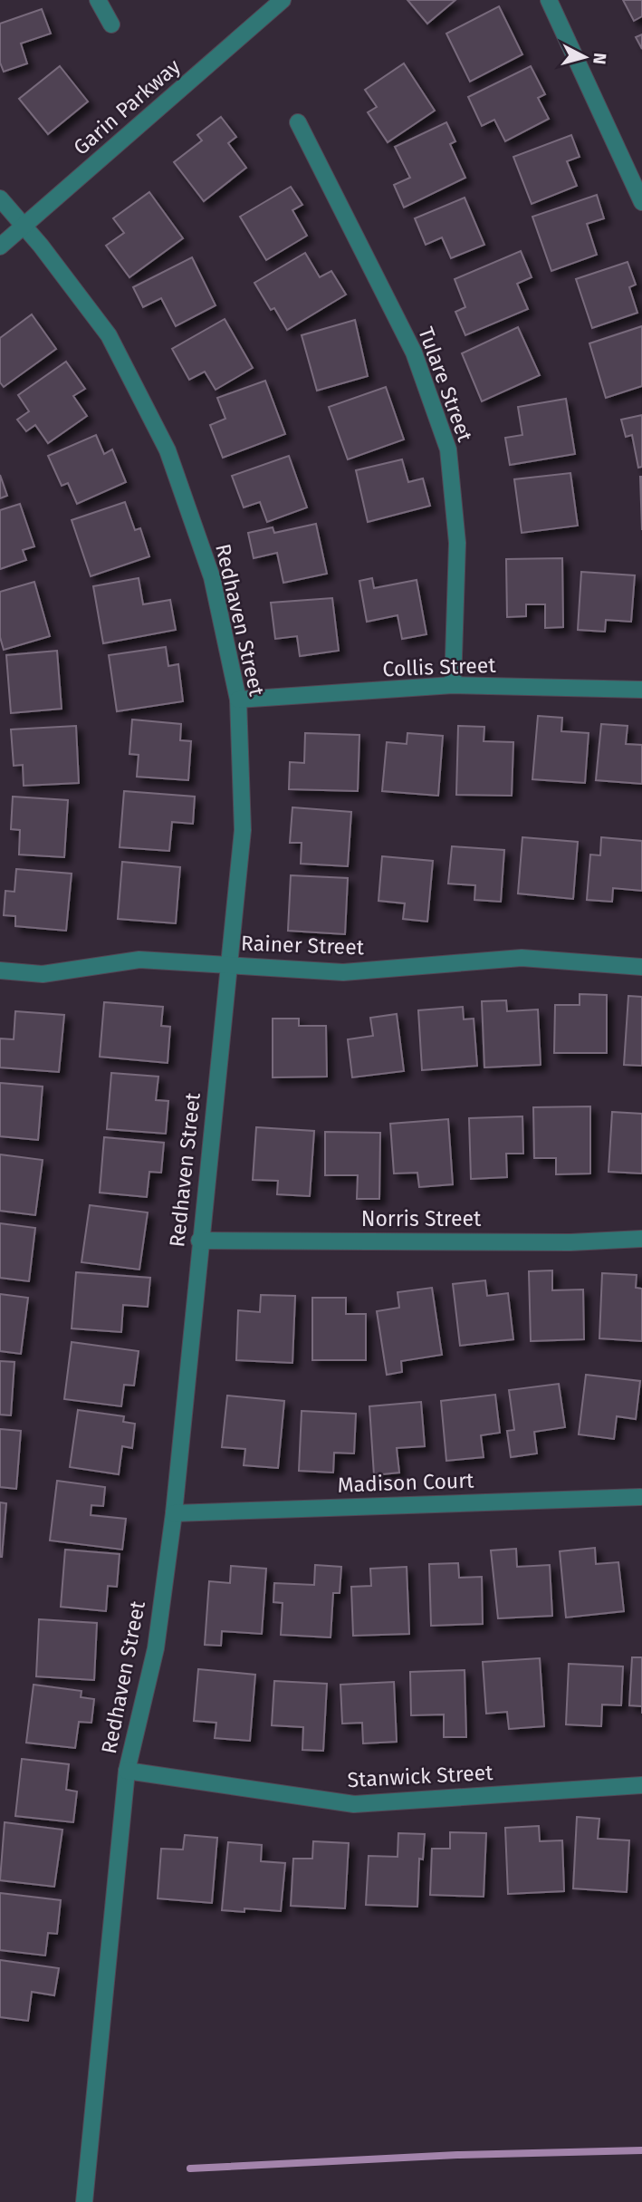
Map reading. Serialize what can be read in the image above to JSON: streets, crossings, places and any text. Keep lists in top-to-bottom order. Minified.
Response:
{"streets":{"street":["Garin Parkway","Tulare Street","Redhaven Street","Collis Street","Rainer Street","Norris Street","Madison Court","Stanwick Street"]},"crossings":[["Garin Parkway","Redhaven Street"],["Tulare Street","Collis Street"],["Redhaven Street","Collis Street"],["Redhaven Street","Rainer Street"],["Redhaven Street","Norris Street"],["Redhaven Street","Madison Court"],["Redhaven Street","Stanwick Street"]],"north":"right"}
